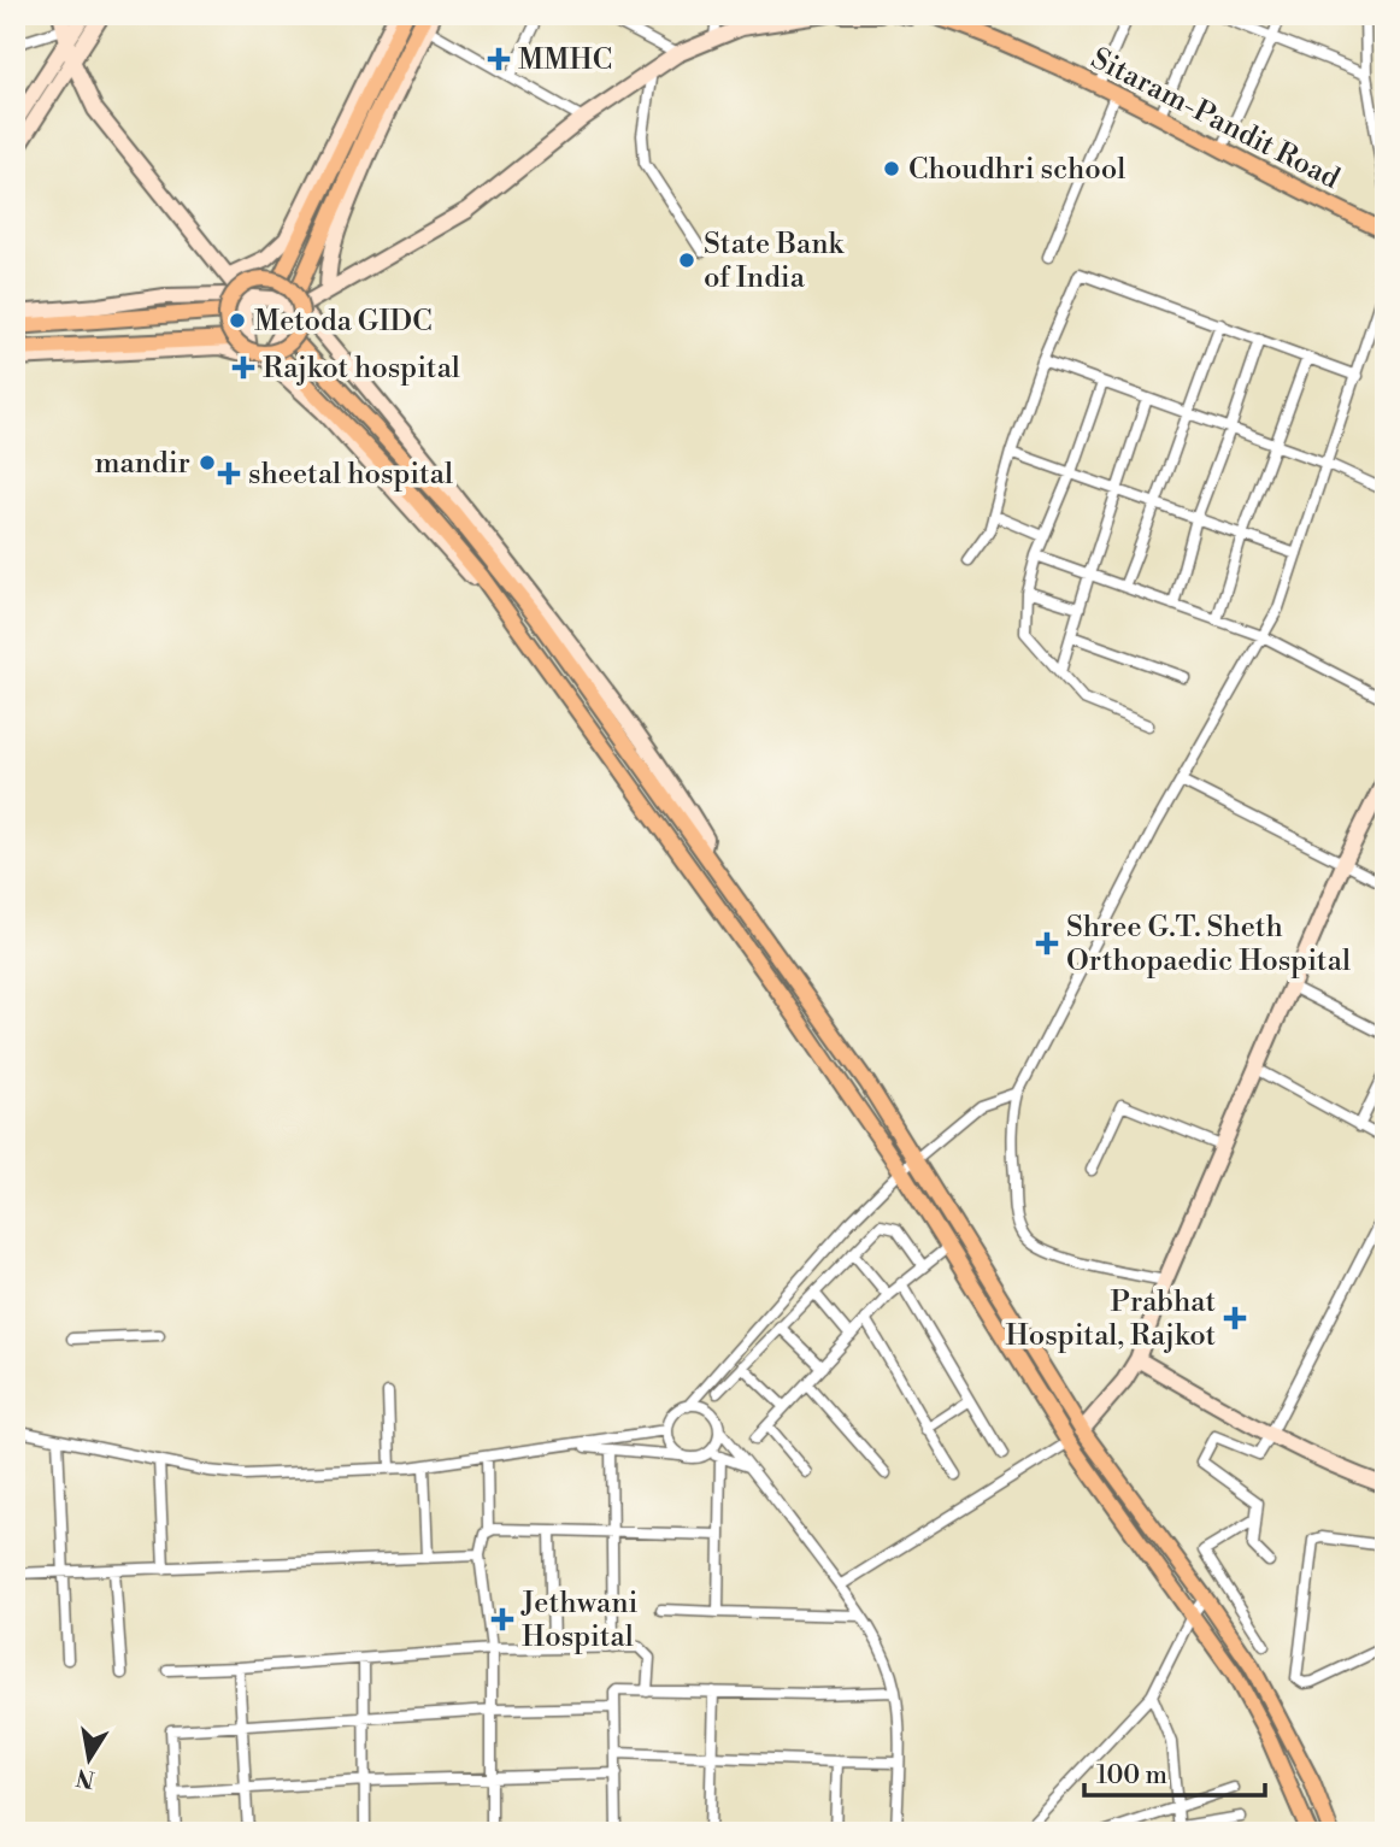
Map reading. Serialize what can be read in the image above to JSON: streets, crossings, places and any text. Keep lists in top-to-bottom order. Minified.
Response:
{"streets":{"main road":["Sitaram-Pandit Road"]},"places":{"health":["MMHC","Rajkot hospital","sheetal hospital","Shree G.T. Sheth Orthopaedic Hospital","Prabhat Hospital, Rajkot","Jethwani Hospital"],"other":["Choudhri school","State Bank of India","Metoda GIDC","mandir"]},"scale_bar":"100 m","north":"bottom"}
